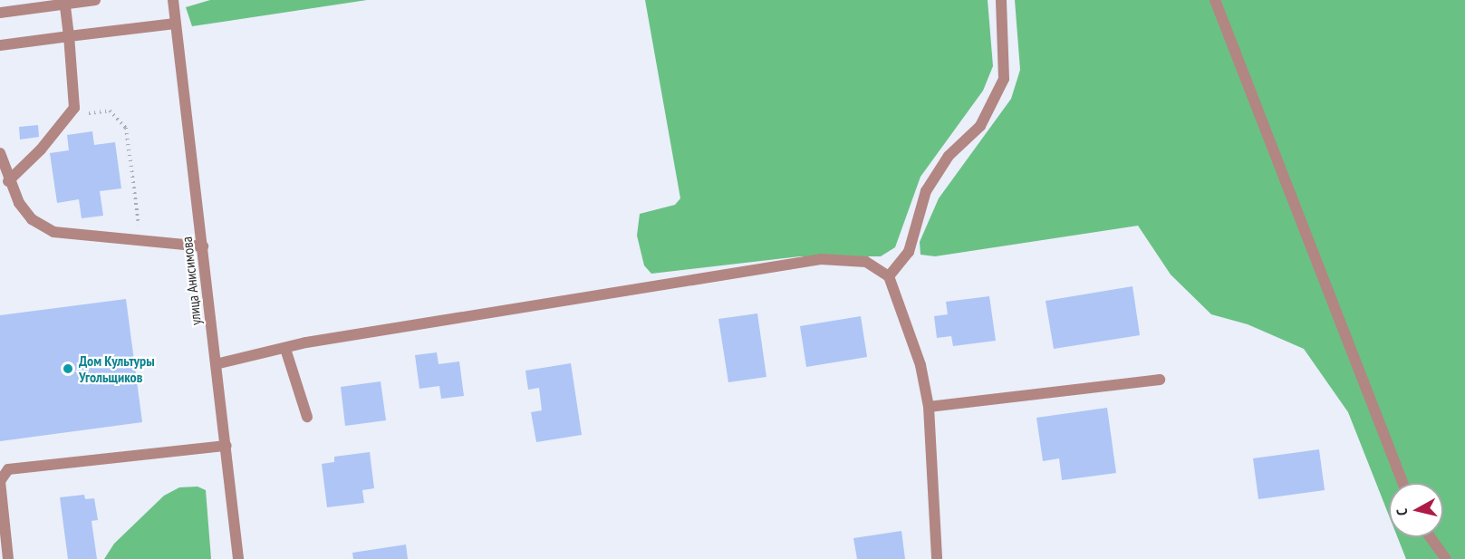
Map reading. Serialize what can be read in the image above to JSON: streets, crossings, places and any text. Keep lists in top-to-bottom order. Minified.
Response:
{"streets":{"street":["улица Анисимова"]},"places":["Дом Культуры Угольщиков"],"north":"left"}
